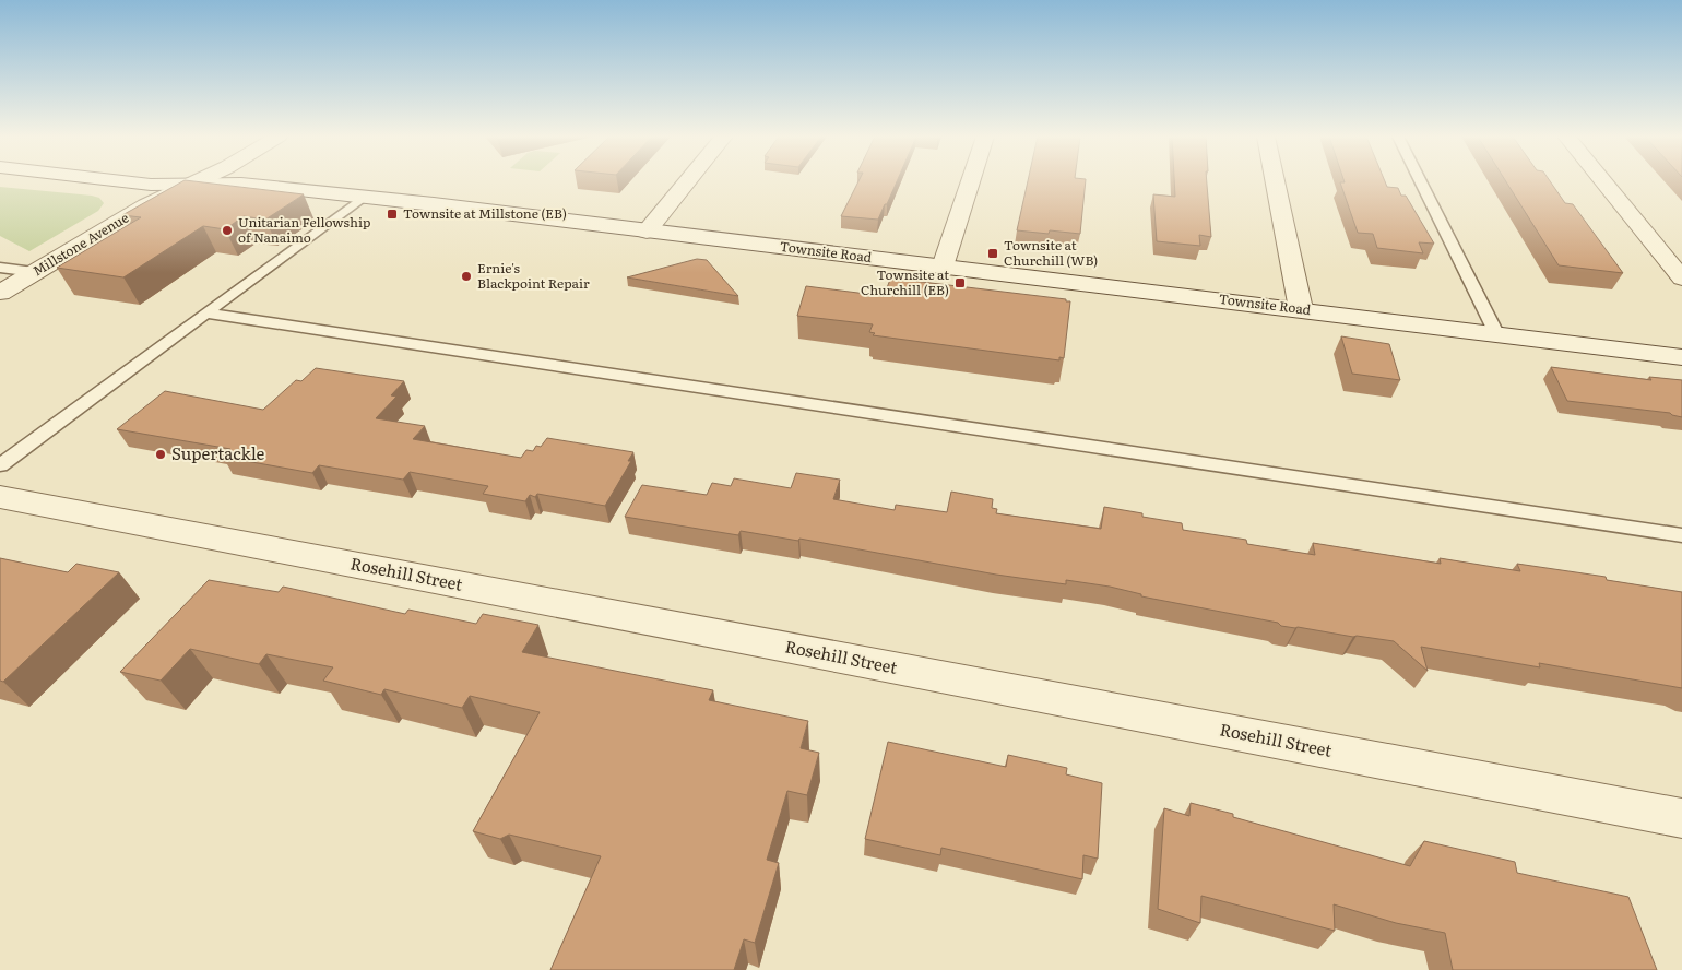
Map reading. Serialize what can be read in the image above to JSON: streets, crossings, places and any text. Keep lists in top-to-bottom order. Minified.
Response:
{"streets":{"street":["Millstone Avenue","Townsite Road","Rosehill Street"]},"crossings":[["Millstone Avenue","Townsite Road"]],"places":{"transit":["Townsite at Millstone (EB)","Townsite at Churchill (WB)","Townsite at Churchill (EB)"],"other":["Unitarian Fellowship of Nanaimo","Ernie's Blackpoint Repair","Supertackle"]}}
